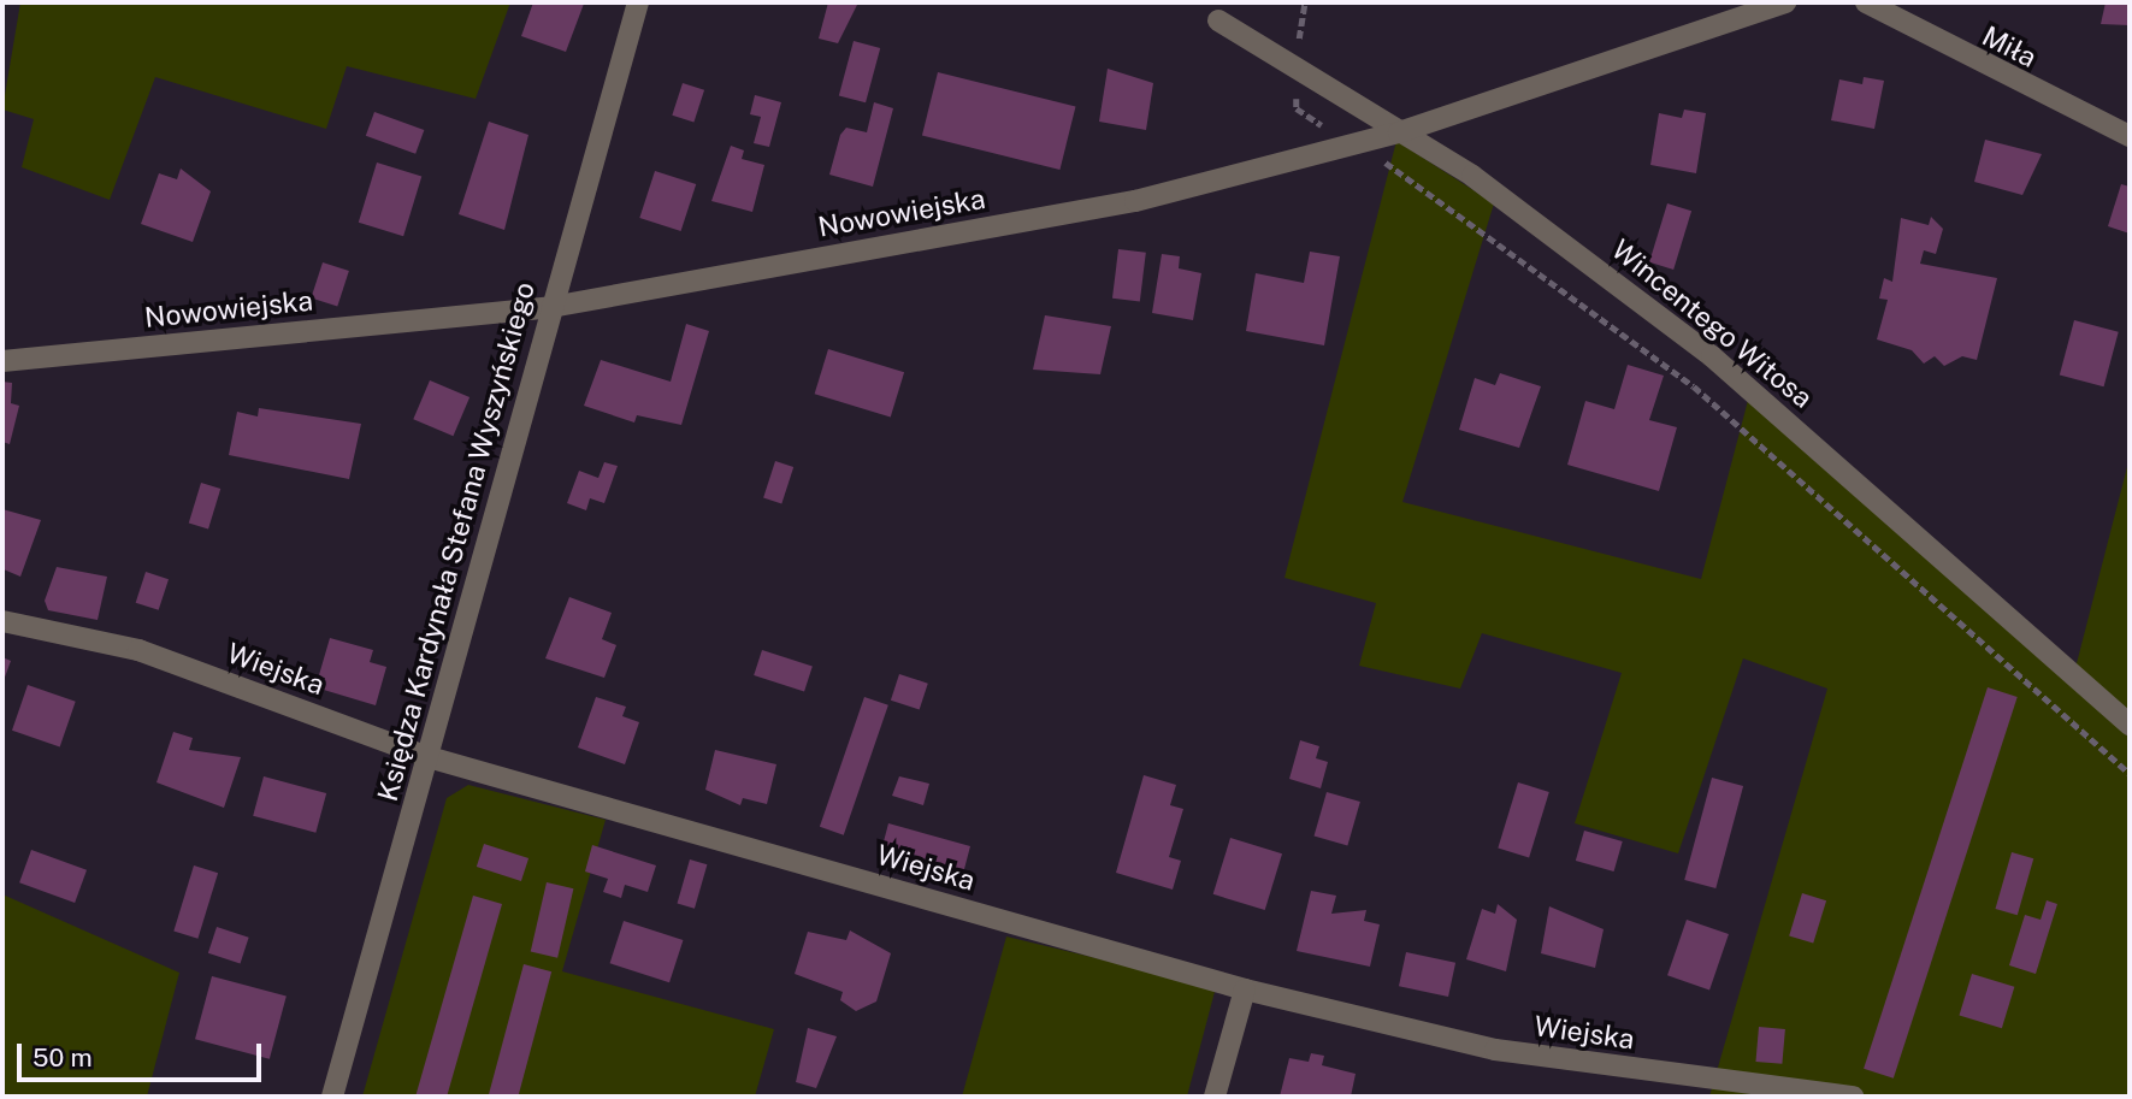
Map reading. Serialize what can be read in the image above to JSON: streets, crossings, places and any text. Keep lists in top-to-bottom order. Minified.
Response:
{"streets":{"street":["Miła","Nowowiejska","Wincentego Witosa","Księdza Kardynała Stefana Wyszyńskiego","Wiejska"]},"crossings":[["Nowowiejska","Wincentego Witosa"],["Nowowiejska","Księdza Kardynała Stefana Wyszyńskiego"],["Księdza Kardynała Stefana Wyszyńskiego","Wiejska"]],"scale_bar":"50 m"}
